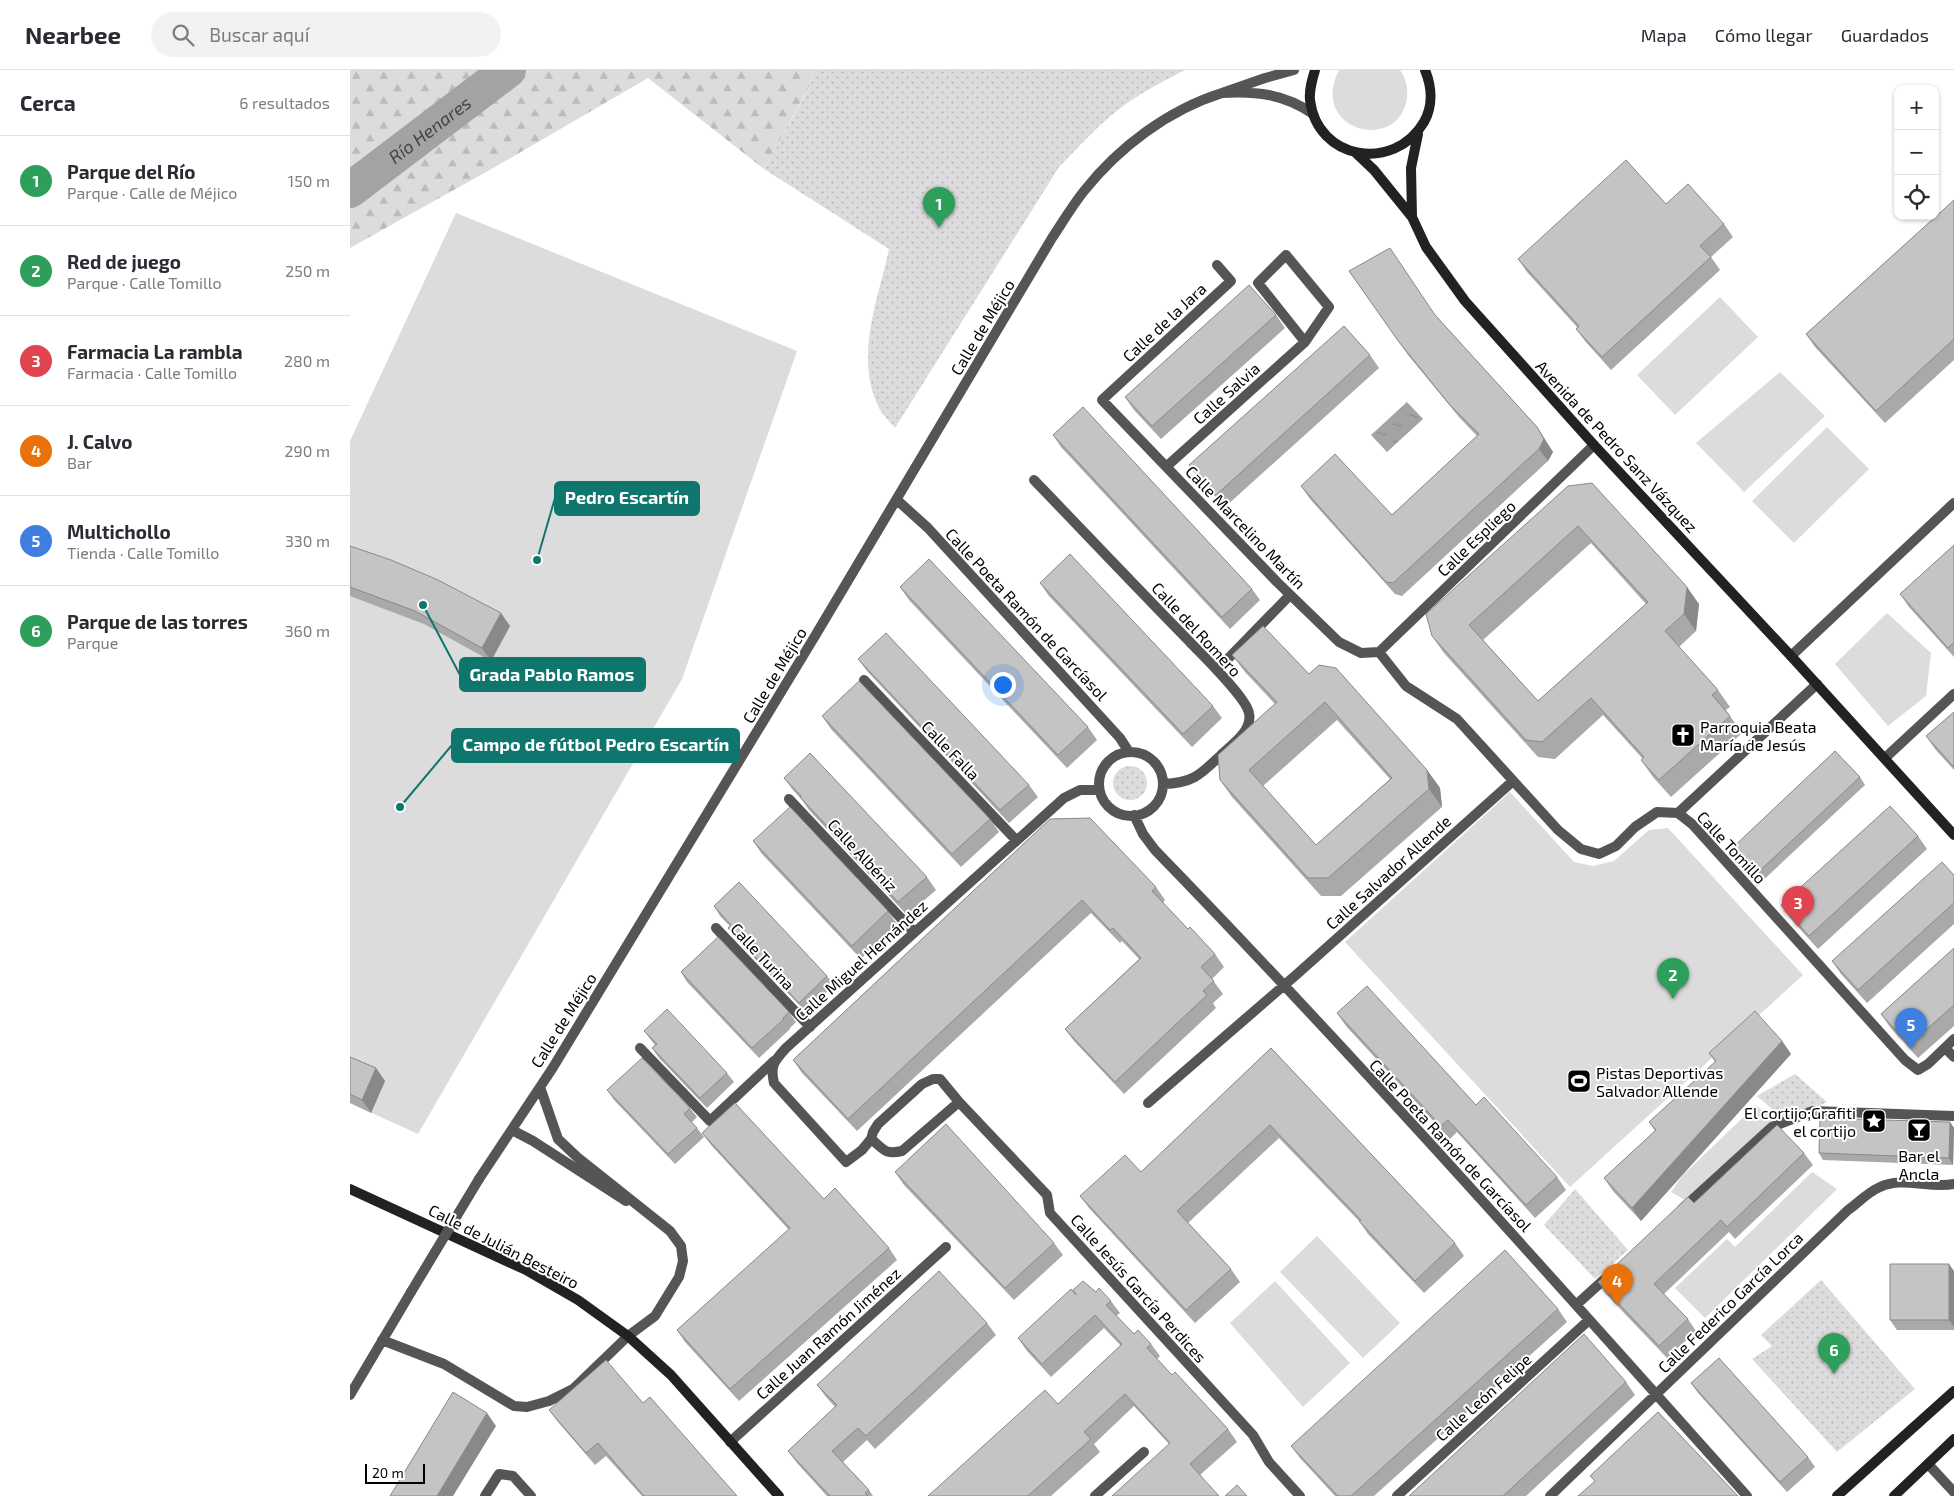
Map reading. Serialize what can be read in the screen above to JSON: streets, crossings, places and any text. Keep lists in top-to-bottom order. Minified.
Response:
{"streets":{"street":["Calle de la Jara","Calle de Méjico","Calle Salvia","Avenida de Pedro Sanz Vázquez","Calle Marcelino Martín","Calle Espliego","Calle Poeta Ramón de Garcíasol","Calle del Romero","Calle Falla","Calle Tomillo","Calle Albéniz","Calle Salvador Allende","Calle Turina","Calle Miguel Hernández","Calle de Julián Besteiro","Calle Jesús García Perdices","Calle Federico García Lorca","Calle Juan Ramón Jiménez","Calle León Felipe"]},"crossings":[["Calle de la Jara","Calle Marcelino Martín"],["Calle de Méjico","Calle Poeta Ramón de Garcíasol"],["Calle Salvia","Calle Marcelino Martín"],["Avenida de Pedro Sanz Vázquez","Calle Espliego"],["Calle Marcelino Martín","Calle Espliego"],["Calle Marcelino Martín","Calle Tomillo"],["Calle Espliego","Calle Tomillo"],["Calle Poeta Ramón de Garcíasol","Calle del Romero"],["Calle Poeta Ramón de Garcíasol","Calle Salvador Allende"],["Calle Poeta Ramón de Garcíasol","Calle Miguel Hernández"],["Calle Poeta Ramón de Garcíasol","Calle Federico García Lorca"],["Calle Poeta Ramón de Garcíasol","Calle León Felipe"],["Calle del Romero","Calle Miguel Hernández"],["Calle Falla","Calle Miguel Hernández"],["Calle Tomillo","Calle Salvador Allende"],["Calle Albéniz","Calle Miguel Hernández"],["Calle Turina","Calle Miguel Hernández"],["Calle de Julián Besteiro","Calle Juan Ramón Jiménez"]],"water":["Río Henares"],"places":{"other":["Pedro Escartín","Grada Pablo Ramos","Campo de fútbol Pedro Escartín"],"church":["Parroquia Beata María de Jesús"],"sports":["Pistas Deportivas Salvador Allende"],"place":["El cortijo;Grafiti el cortijo"],"bar":["Bar el Ancla"]},"scale_bar":"20 m","page":{"header":"Nearbee","search":"Buscar aquí","nav":["Mapa","Cómo llegar","Guardados"],"heading":["Cerca","6 resultados"],"map_buttons":["+","−"],"list":[{"mark":"1","name":"Parque del Río","note":"Parque · Calle de Méjico","value":"150 m"},{"mark":"2","name":"Red de juego","note":"Parque · Calle Tomillo","value":"250 m"},{"mark":"3","name":"Farmacia La rambla","note":"Farmacia · Calle Tomillo","value":"280 m"},{"mark":"4","name":"J. Calvo","note":"Bar","value":"290 m"},{"mark":"5","name":"Multichollo","note":"Tienda · Calle Tomillo","value":"330 m"},{"mark":"6","name":"Parque de las torres","note":"Parque","value":"360 m"}],"pins":["1","3","2","5","4","6"],"scale":"20 m"}}
